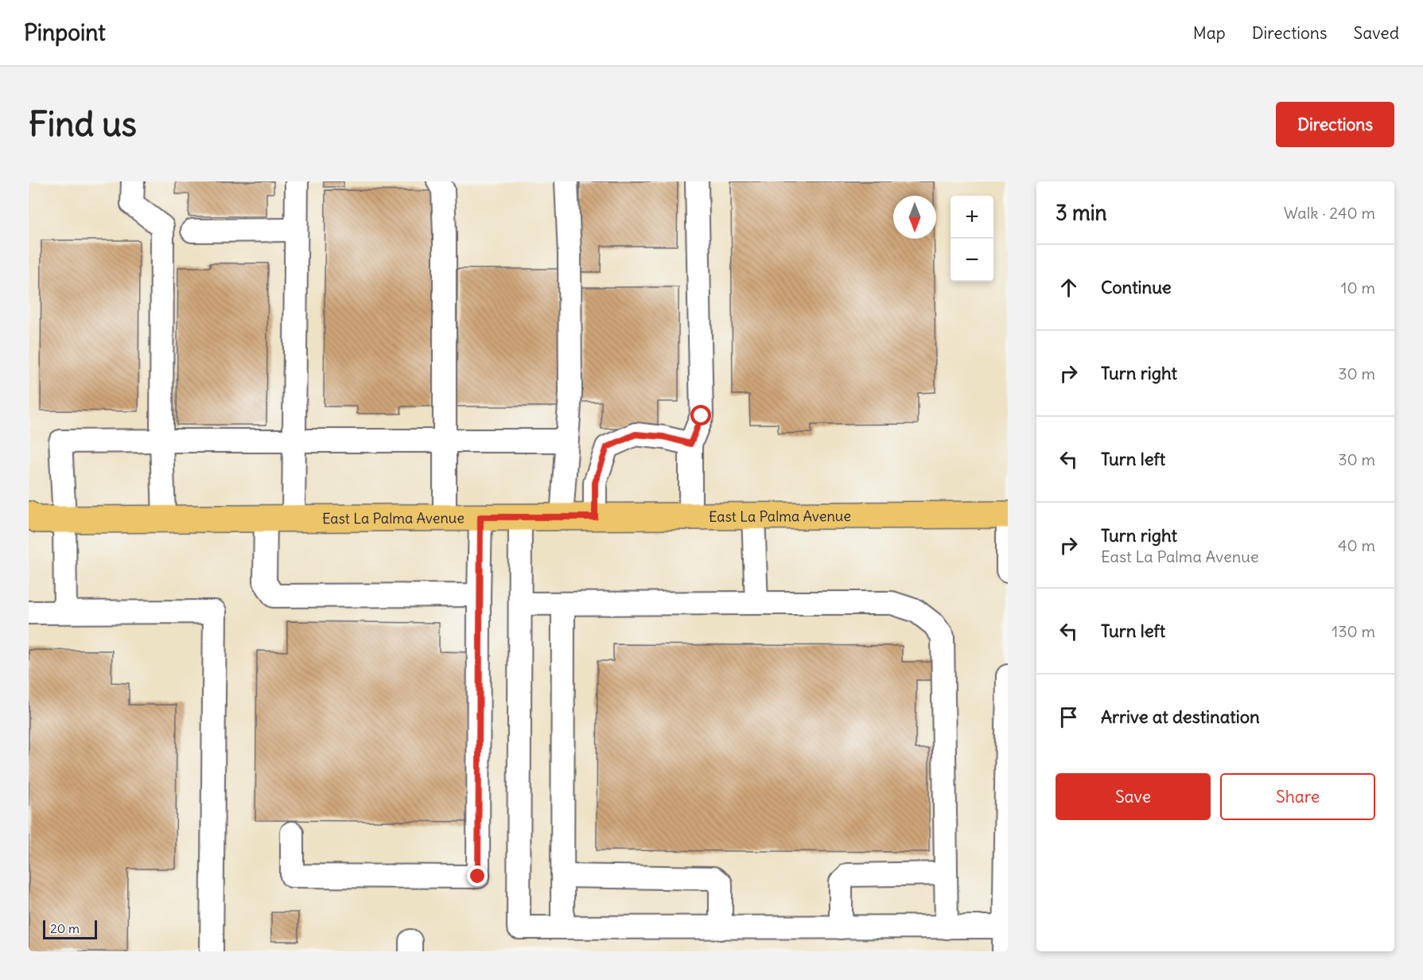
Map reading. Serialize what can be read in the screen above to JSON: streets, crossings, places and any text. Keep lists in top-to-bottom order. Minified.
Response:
{"streets":{"main road":["East La Palma Avenue"]},"scale_bar":"20 m","north":"bottom","page":{"header":"Pinpoint","nav":["Map","Directions","Saved"],"buttons":["Directions",["Save","Share"]],"title":"Find us","heading":["3 min","Walk · 240 m"],"map_buttons":["+","−"],"list":[["Continue","10 m"],["Turn right","30 m"],["Turn left","30 m"],["Turn right","East La Palma Avenue","40 m"],["Turn left","130 m"],"Arrive at destination"],"scale":"20 m"}}
